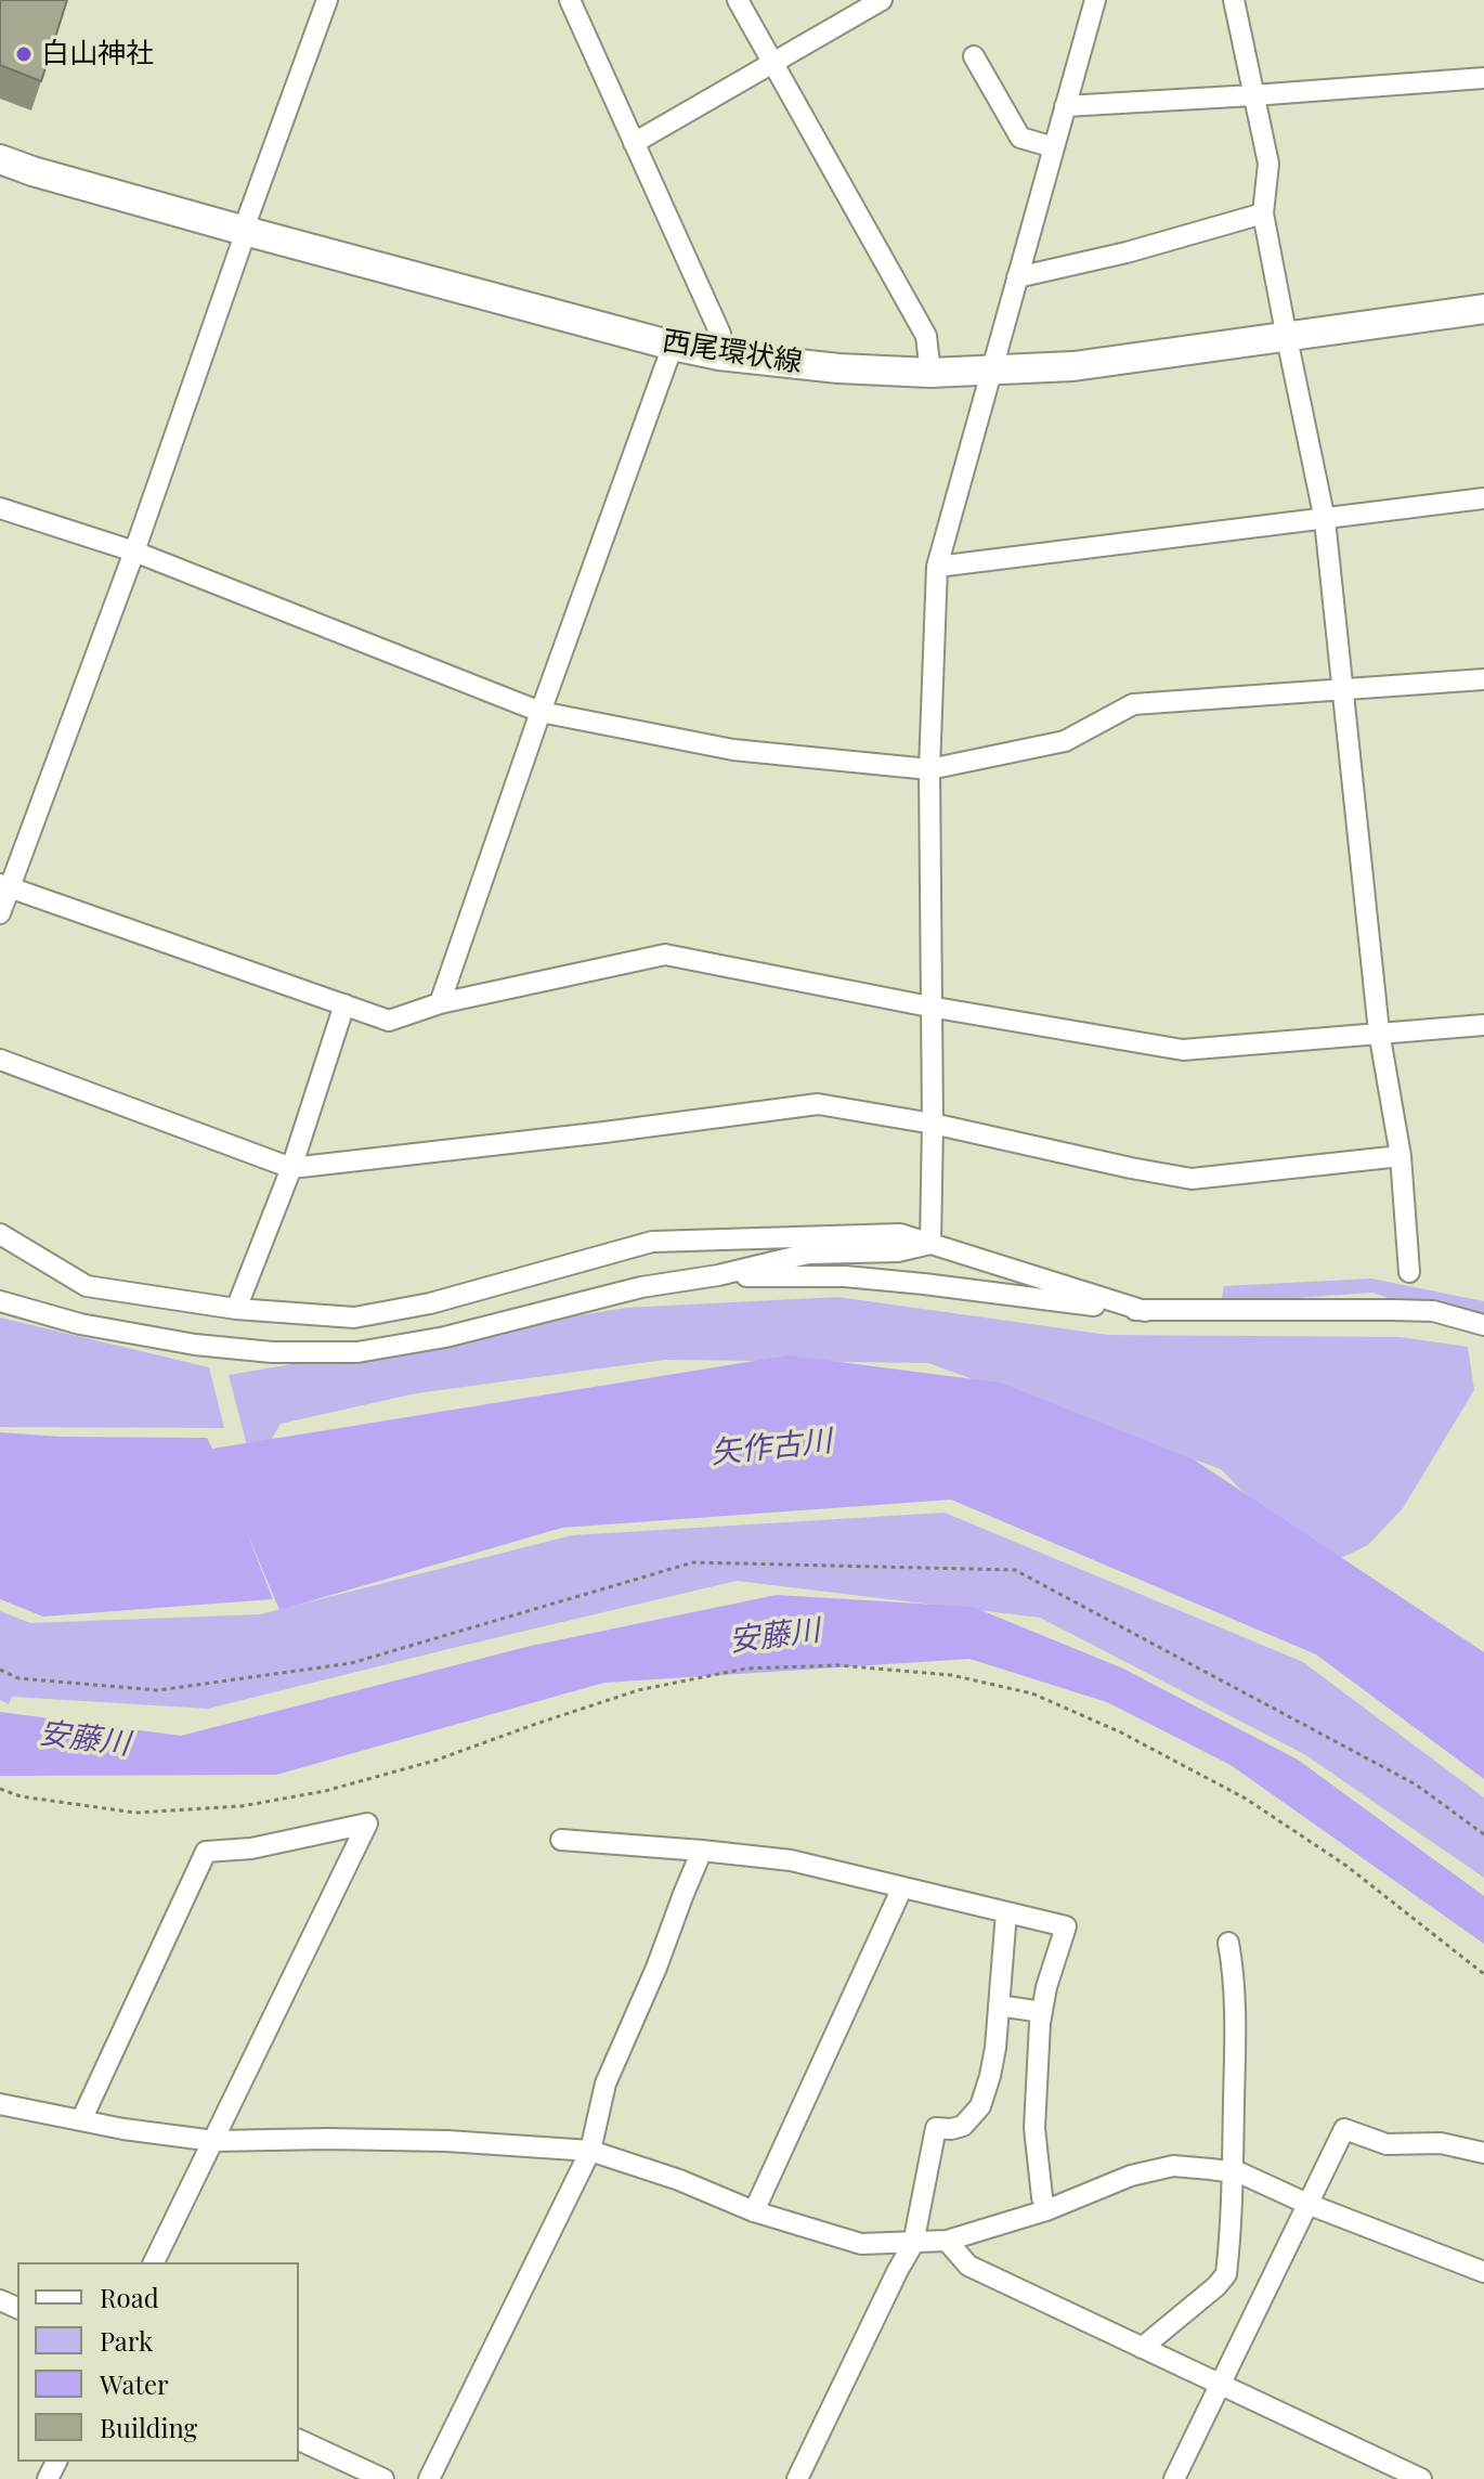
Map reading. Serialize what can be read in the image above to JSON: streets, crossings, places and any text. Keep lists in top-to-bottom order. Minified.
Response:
{"streets":{"main road":["西尾環状線"]},"water":["矢作古川","安藤川"],"places":["白山神社"],"legend":["Road","Park","Water","Building"]}
